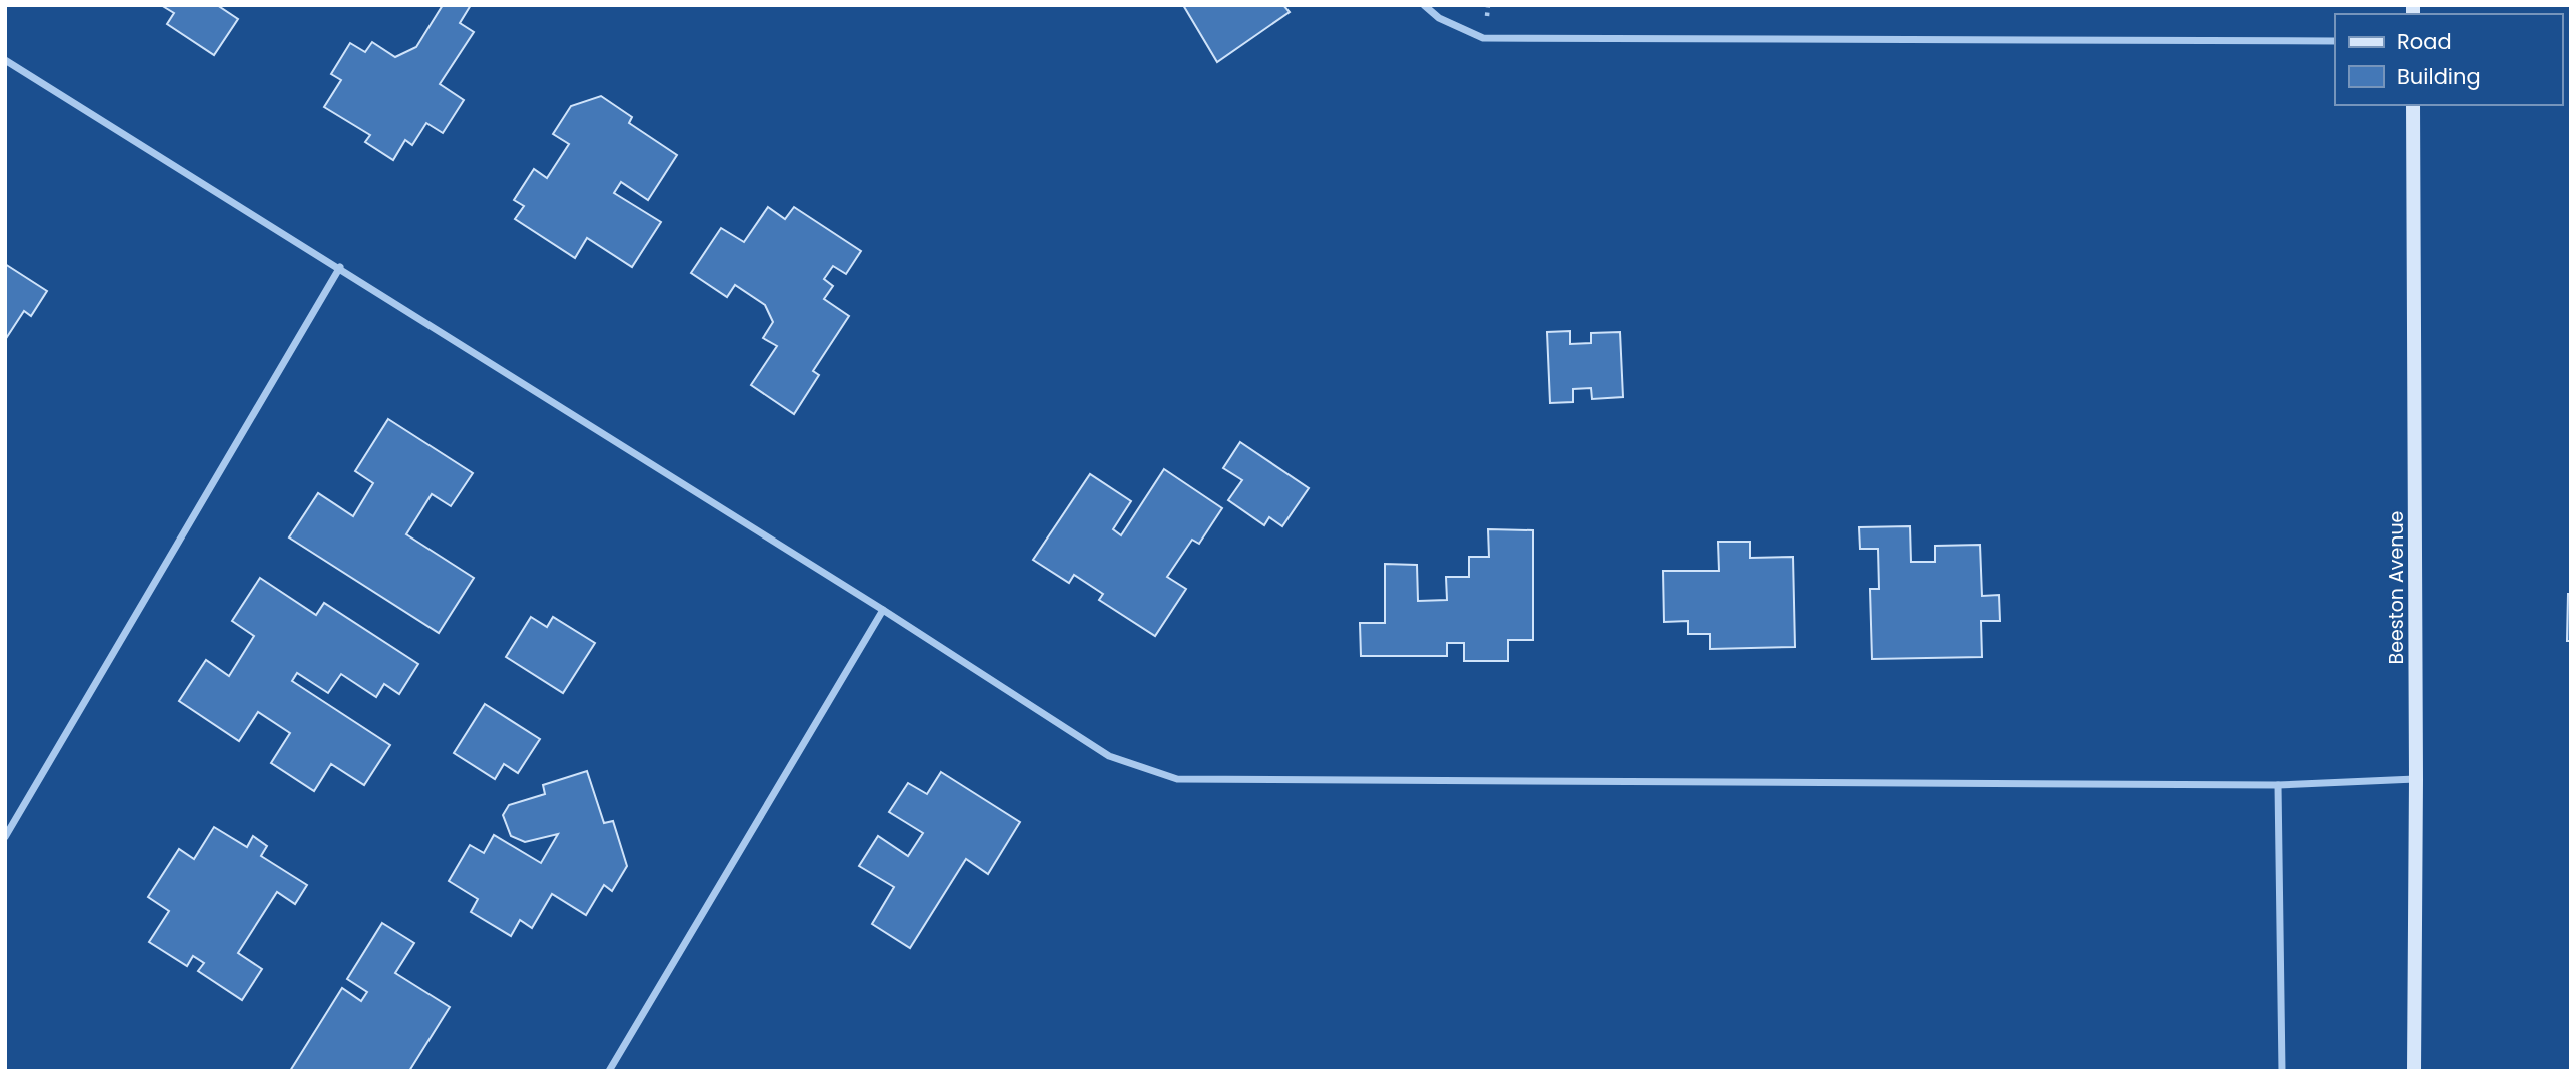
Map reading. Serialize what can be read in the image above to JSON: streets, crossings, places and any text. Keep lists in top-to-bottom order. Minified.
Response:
{"streets":{"street":["Beeston Avenue"]},"legend":["Road","Building"]}
